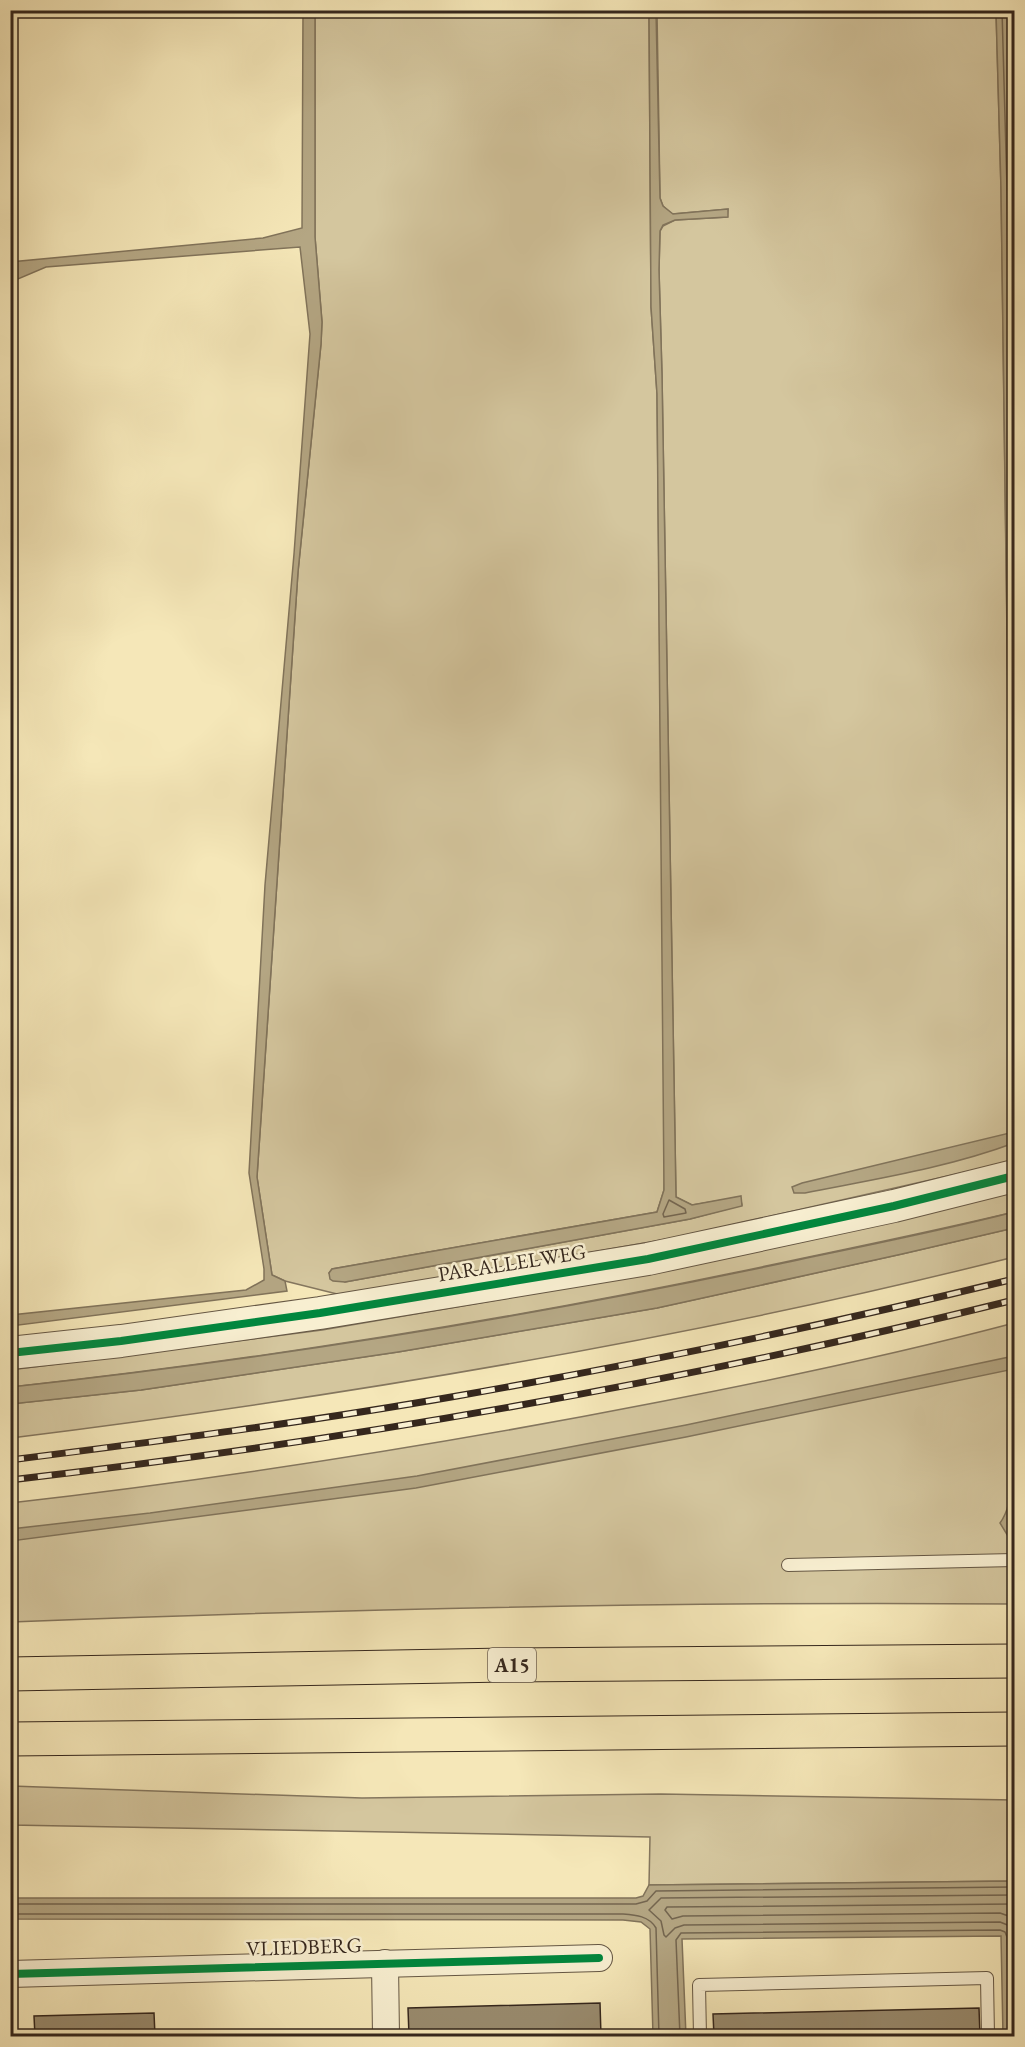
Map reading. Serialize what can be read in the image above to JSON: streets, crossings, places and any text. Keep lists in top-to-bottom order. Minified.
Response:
{"streets":{"highway":["A15"],"street":["PARALLELWEG","VLIEDBERG"]}}
